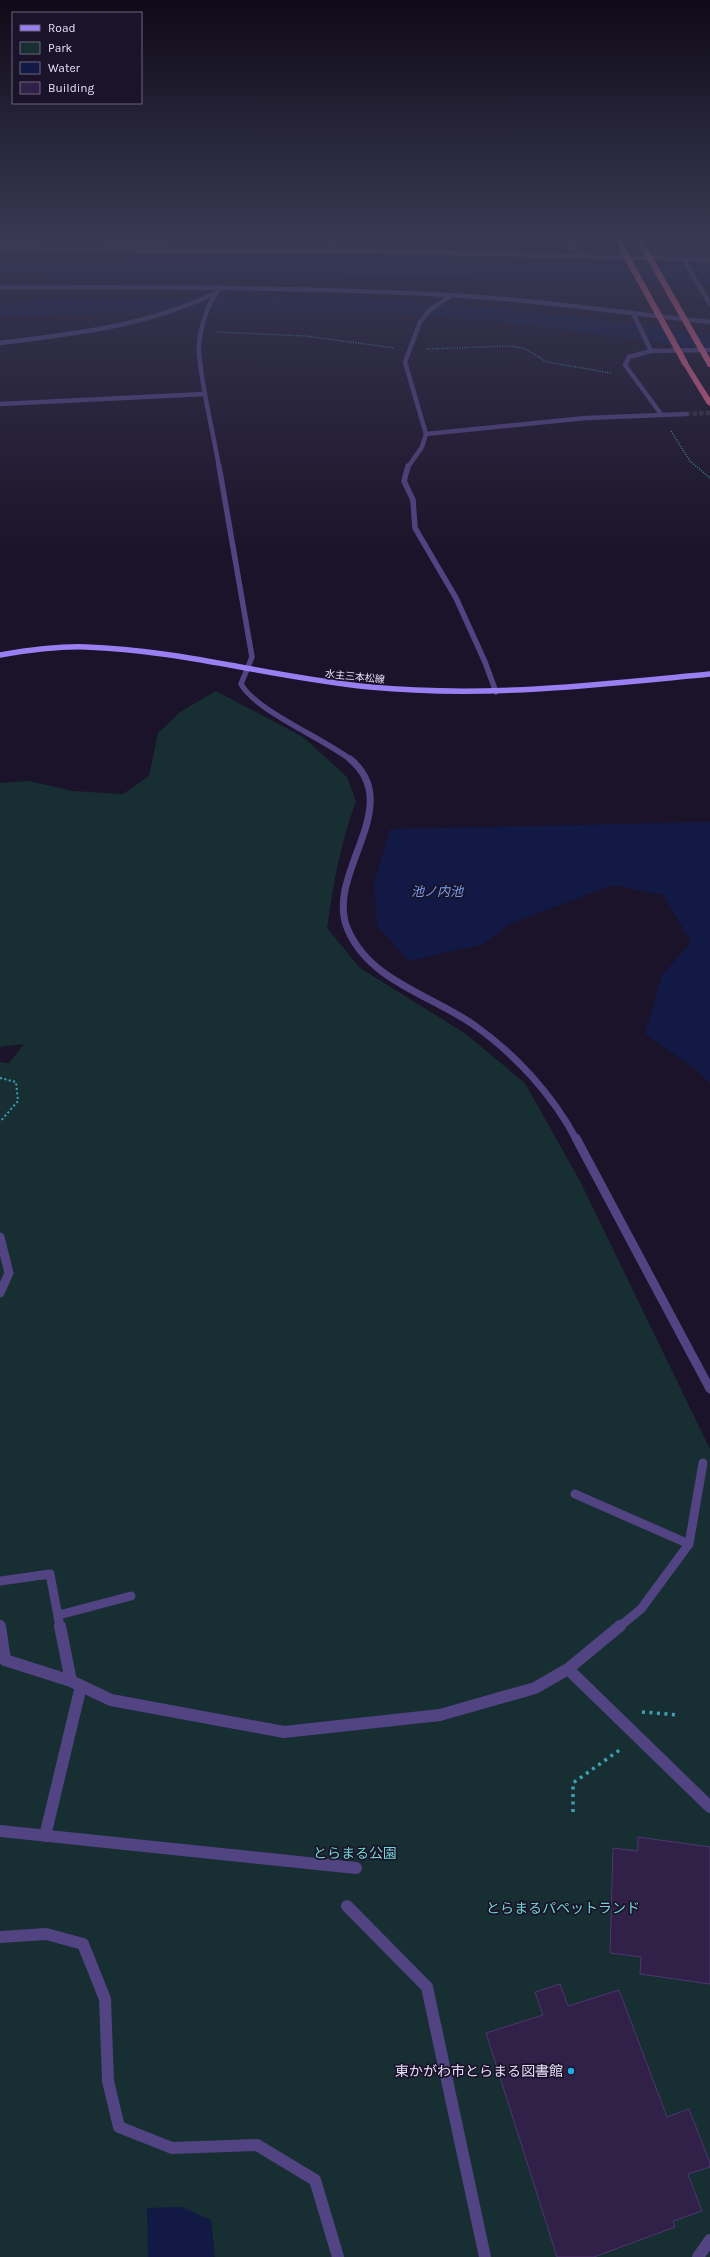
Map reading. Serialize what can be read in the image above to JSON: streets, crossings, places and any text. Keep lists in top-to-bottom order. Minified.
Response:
{"streets":{"main road":["水主三本松線"]},"water":["池ノ内池"],"parks":["とらまる公園","とらまるパペットランド"],"places":["東かがわ市とらまる図書館"],"legend":["Road","Park","Water","Building"]}
